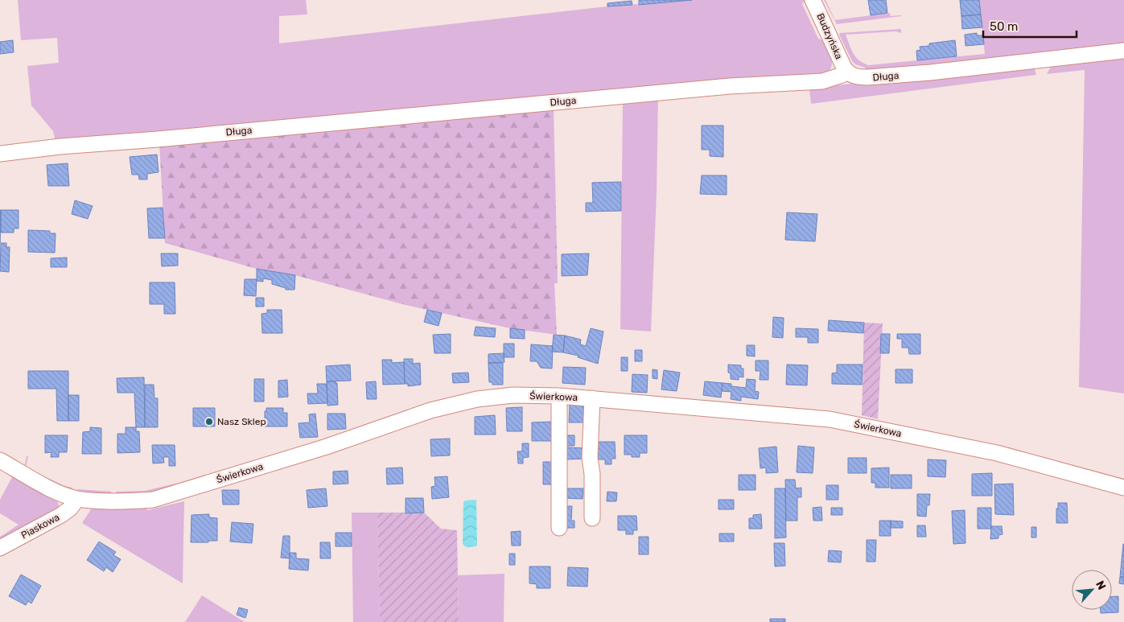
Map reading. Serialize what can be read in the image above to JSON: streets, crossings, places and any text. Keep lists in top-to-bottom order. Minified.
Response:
{"streets":{"street":["Budzyńska","Długa","Świerkowa","Piaskowa"]},"crossings":[["Budzyńska","Długa"],["Świerkowa","Piaskowa"]],"places":["Nasz Sklep"],"scale_bar":"50 m","north":"top right"}
